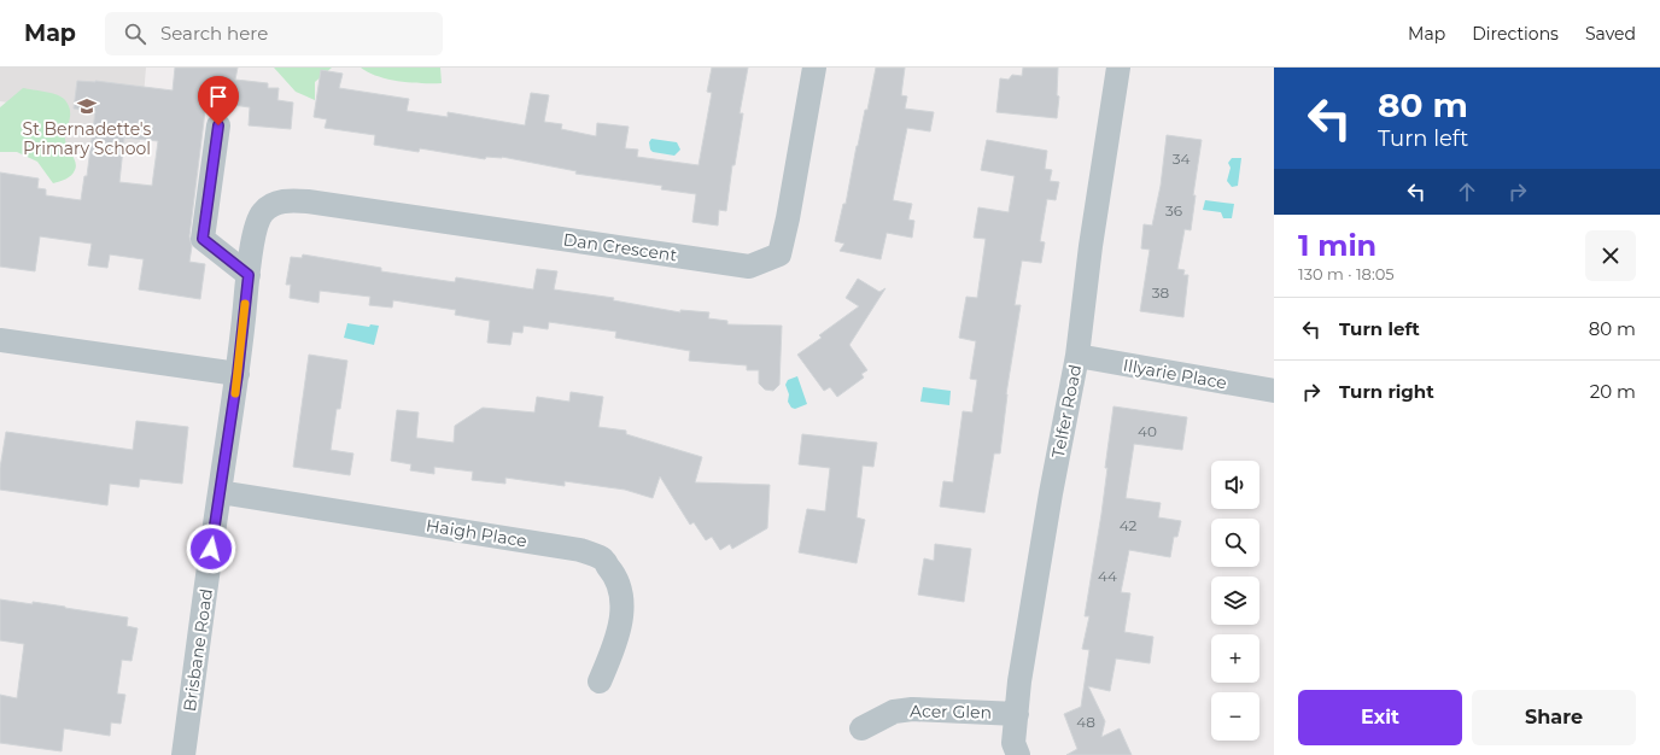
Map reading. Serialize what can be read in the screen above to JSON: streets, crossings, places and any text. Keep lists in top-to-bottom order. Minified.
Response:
{"streets":{"street":["Dan Crescent","Illyarie Place","Telfer Road","Haigh Place","Brisbane Road","Acer Glen"]},"crossings":[["Dan Crescent","Brisbane Road"],["Illyarie Place","Telfer Road"],["Telfer Road","Acer Glen"],["Haigh Place","Brisbane Road"]],"places":{"school or university":["St Bernadette's Primary School"]},"house_numbers":["34","36","38","40","42","44","48"],"page":{"header":"Map","search":"Search here","nav":["Map","Directions","Saved"],"turn":["80 m","Turn left"],"heading":["1 min","130 m · 18:05"],"list":[{"name":"Turn left","value":"80 m"},{"name":"Turn right","value":"20 m"}],"map_buttons":["+","−"],"buttons":["Exit","Share"]}}
